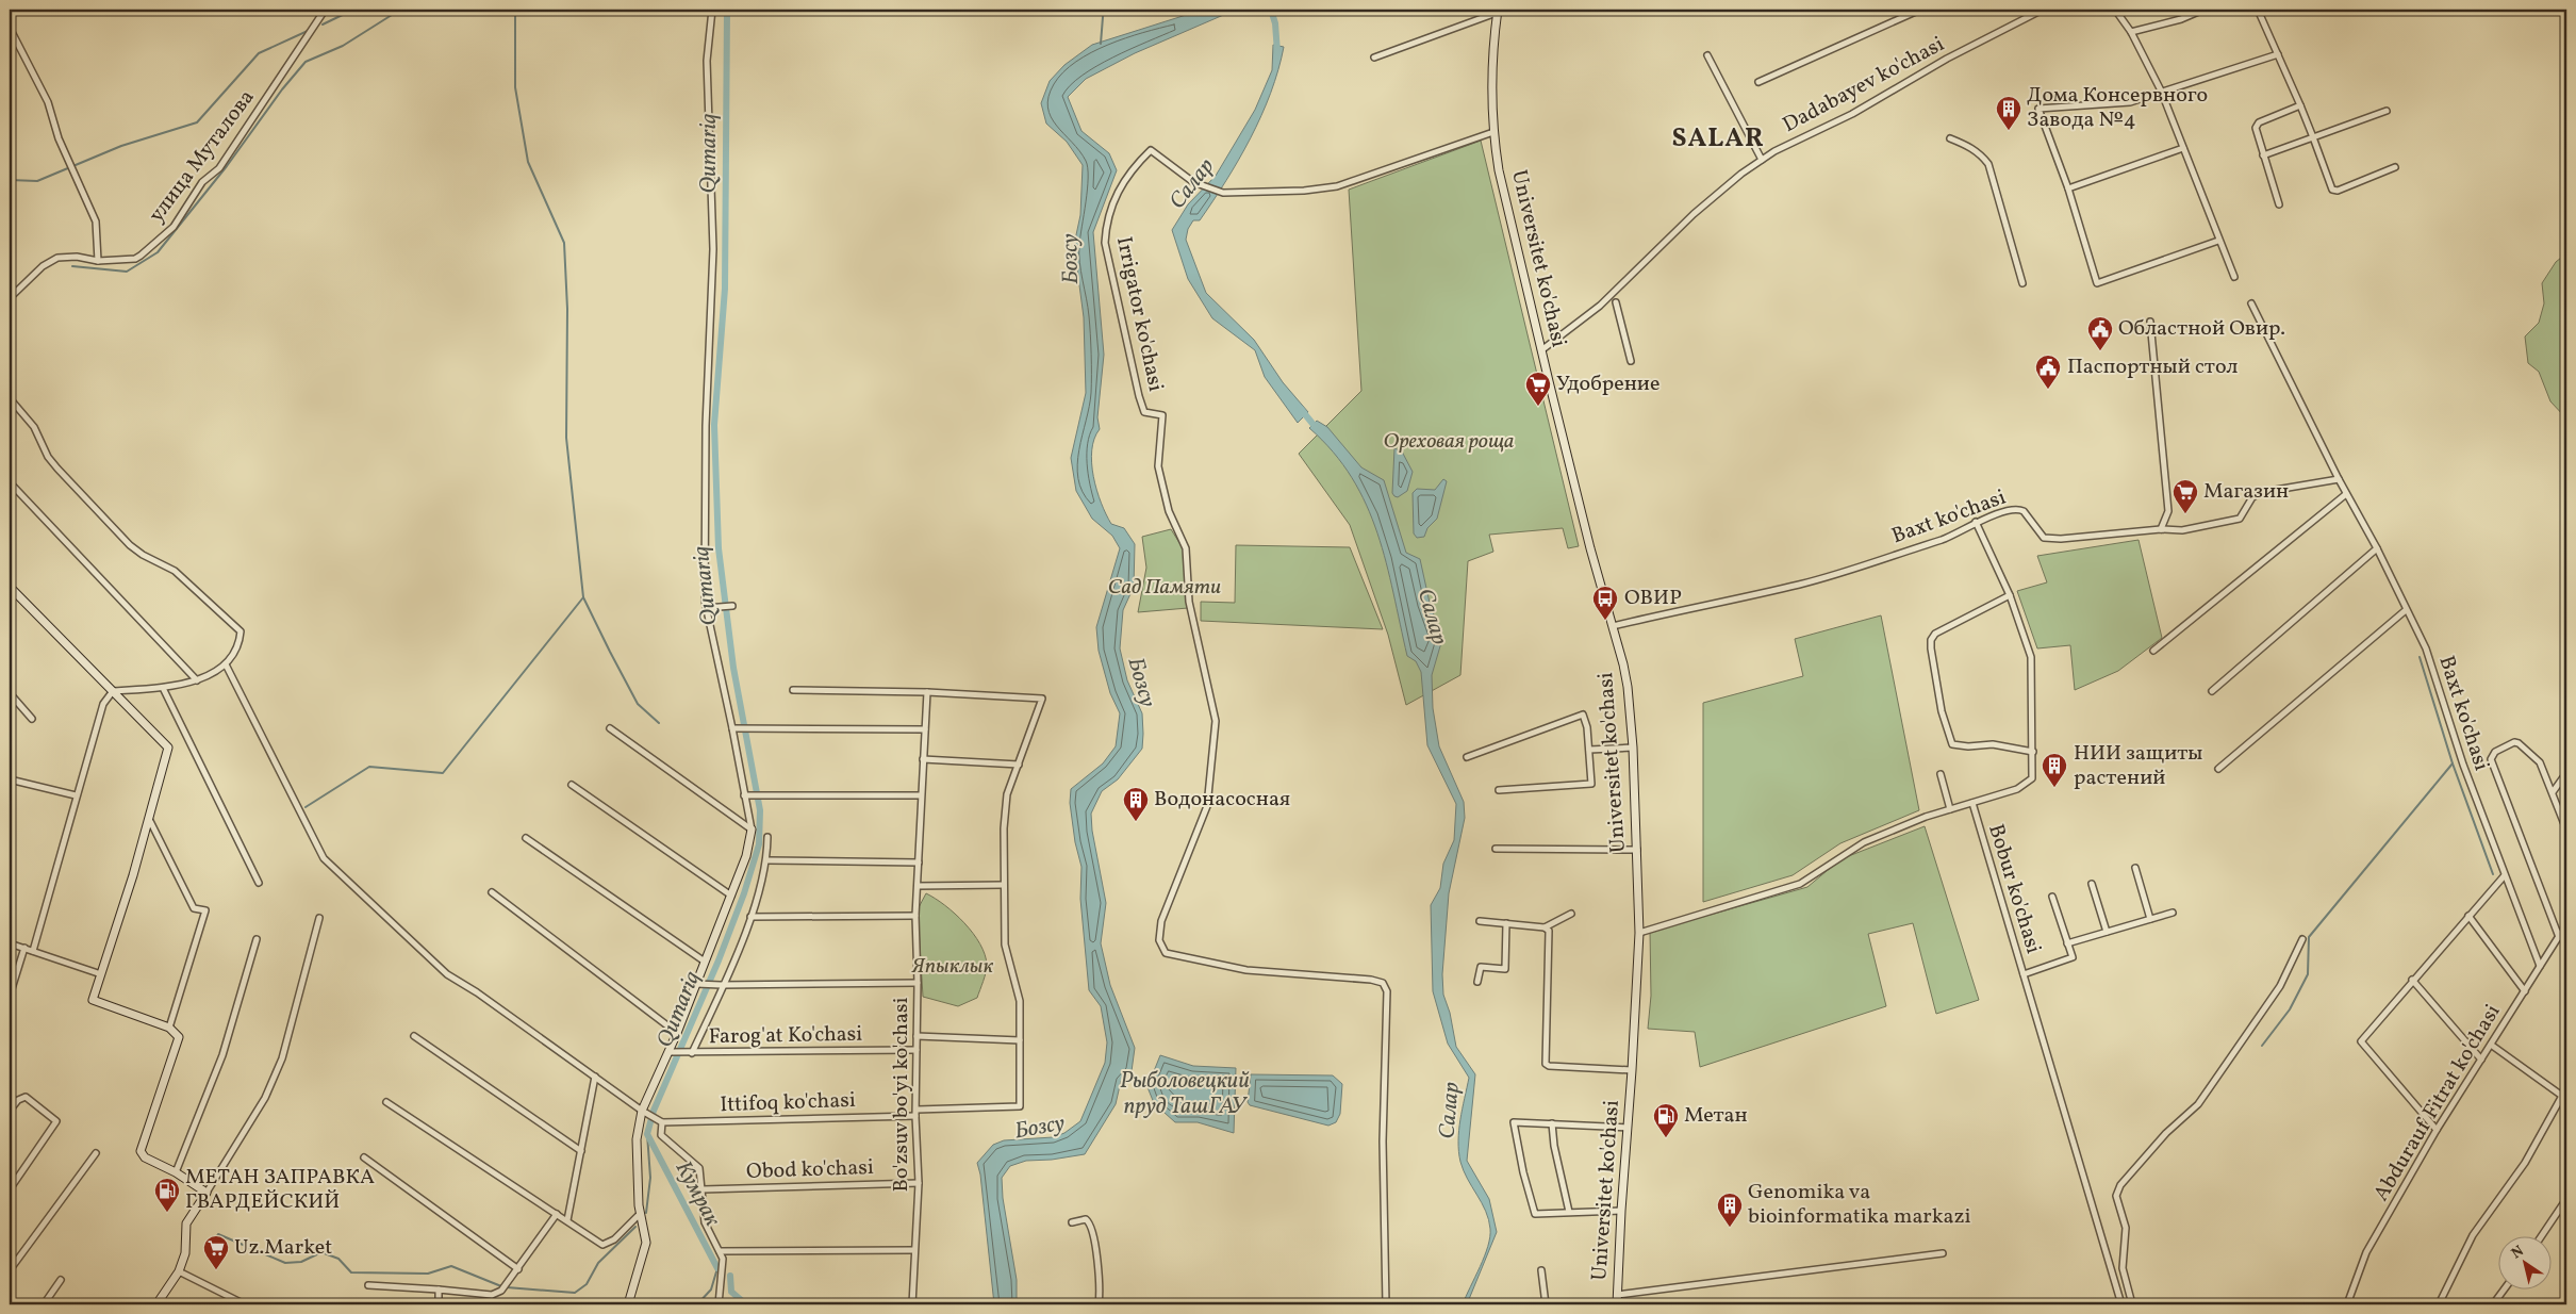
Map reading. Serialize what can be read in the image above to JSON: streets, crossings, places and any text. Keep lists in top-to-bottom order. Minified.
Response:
{"streets":{"street":["Dadabayev ko'chasi","улица Муталова","Universitet ko'chasi","Irrigator ko'chasi","Baxt ko'chasi","Bobur ko'chasi","Farog'at Ko'chasi","Bo'zsuv bo'yi ko'chasi","Ittifoq ko'chasi","Abdurauf Fitrat ko'chasi","Obod ko'chasi"]},"crossings":[["Dadabayev ko'chasi","Universitet ko'chasi"],["Universitet ko'chasi","Irrigator ko'chasi"],["Universitet ko'chasi","Baxt ko'chasi"],["Baxt ko'chasi","Bobur ko'chasi"],["Baxt ko'chasi","Abdurauf Fitrat ko'chasi"],["Farog'at Ko'chasi","Bo'zsuv bo'yi ko'chasi"],["Bo'zsuv bo'yi ko'chasi","Ittifoq ko'chasi"],["Bo'zsuv bo'yi ko'chasi","Obod ko'chasi"]],"districts":["SALAR"],"water":["Qumariq","Салар","Бозсу","Рыболовецкий пруд ТашГАУ","Кумрак"],"parks":["Ореховая роща","Сад Памяти","Япыклык"],"places":{"building":["Дома Консервного Завода №4","НИИ защиты растений","Водонасосная","Genomika va bioinformatika markazi"],"public building":["Областной Овир.","Паспортный стол"],"supermarket":["Удобрение","Магазин","Uz.Market"],"bus stop":["ОВИР"],"fuel station":["Метан","МЕТАН ЗАПРАВКА ГВАРДЕЙСКИЙ"]},"north":"top left"}
